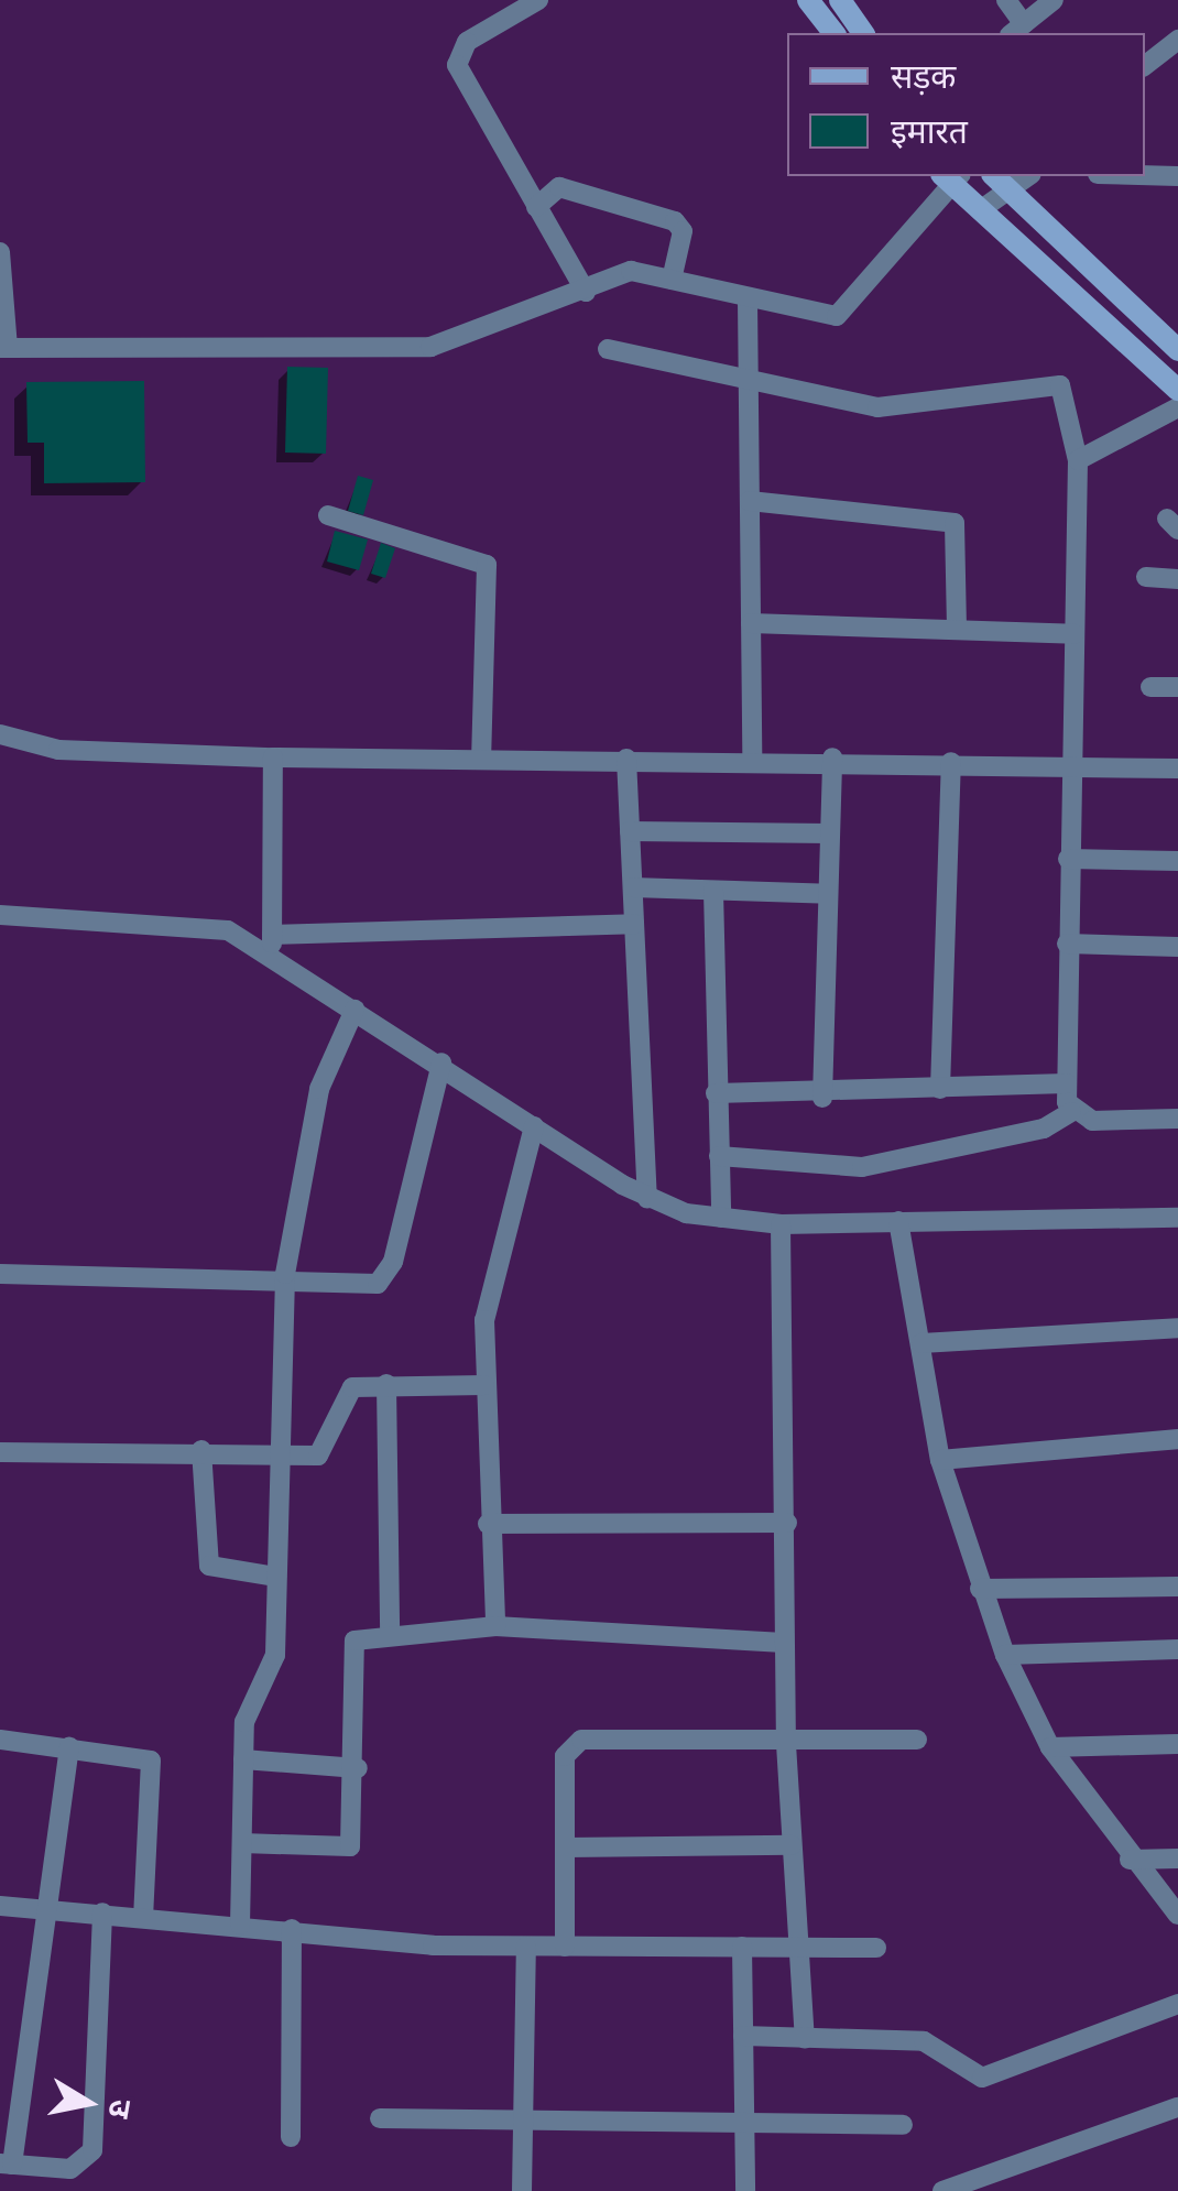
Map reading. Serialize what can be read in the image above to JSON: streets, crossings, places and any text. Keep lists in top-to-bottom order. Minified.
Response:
{"legend":["सड़क","इमारत"],"north":"right"}
